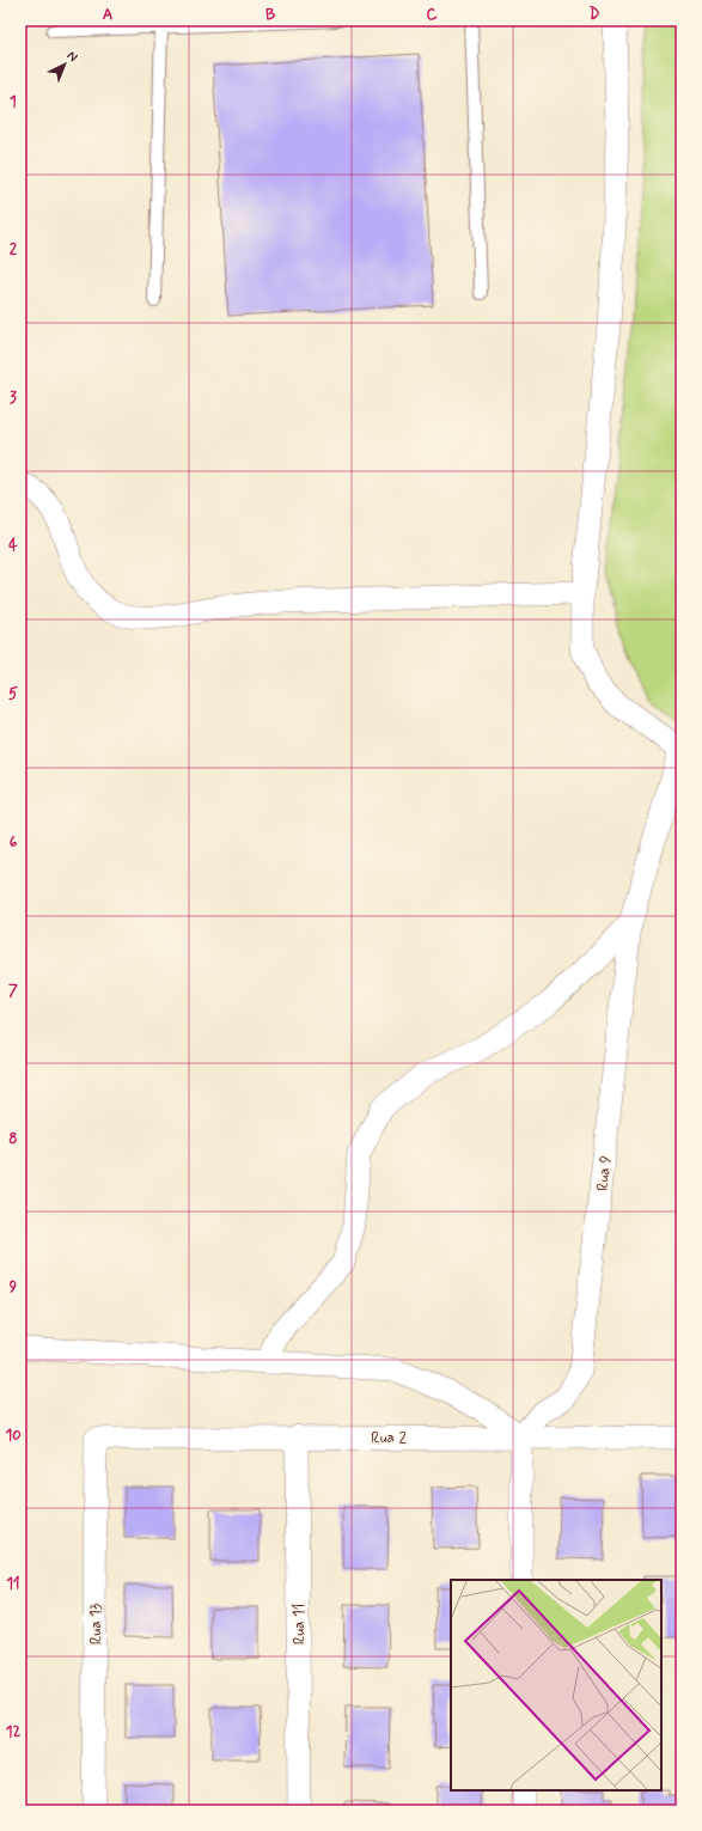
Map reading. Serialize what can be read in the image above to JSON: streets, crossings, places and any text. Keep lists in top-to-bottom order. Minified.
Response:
{"streets":{"street":["Rua 9","Rua 2","Rua 13","Rua 11"]},"crossings":[["Rua 9","Rua 2"],["Rua 2","Rua 13"],["Rua 2","Rua 11"]],"north":"top right","grid":{"columns":["A","B","C","D"],"rows":["1","2","3","4","5","6","7","8","9","10","11","12"]}}
